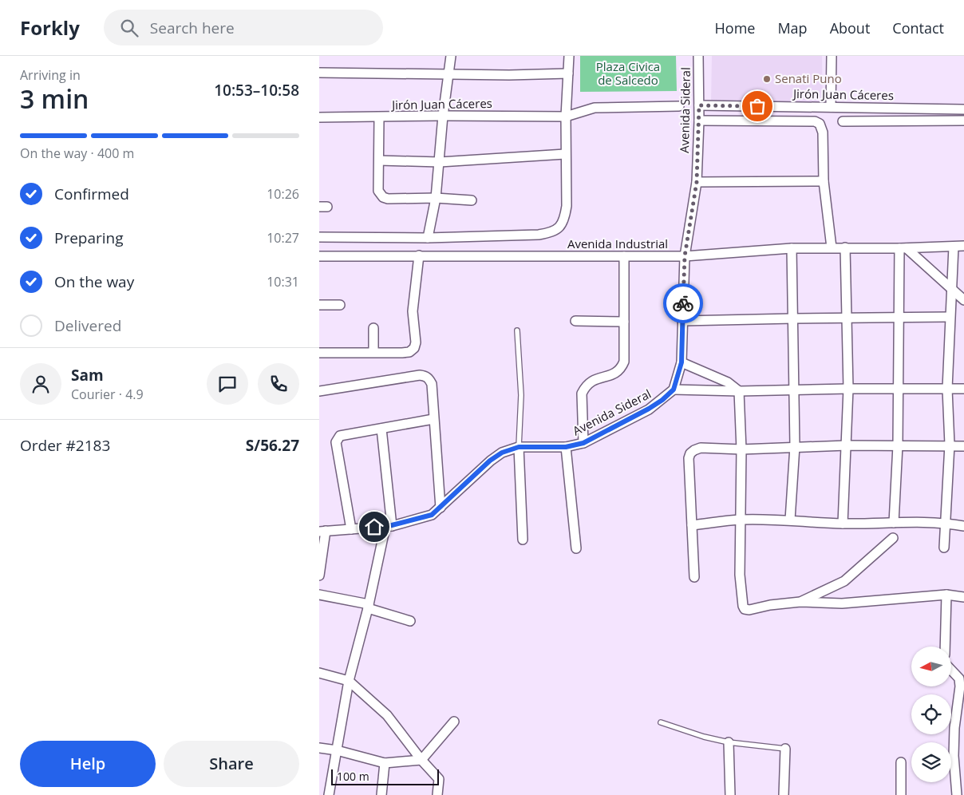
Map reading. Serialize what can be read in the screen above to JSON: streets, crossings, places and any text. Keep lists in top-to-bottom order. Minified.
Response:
{"streets":{"street":["Jirón Juan Cáceres","Avenida Sideral","Avenida Industrial"]},"crossings":[["Jirón Juan Cáceres","Avenida Sideral"],["Avenida Sideral","Avenida Industrial"]],"parks":["Plaza Civica de Salcedo"],"places":["Senati Puno"],"scale_bar":"100 m","north":"left","page":{"header":"Forkly","search":"Search here","nav":["Home","Map","About","Contact"],"heading":["3 min","Arriving in","10:53–10:58"],"panel":["Sam","Courier · 4.9","Order #2183","S/56.27"],"bar":"On the way · 400 m","list":[["Confirmed","10:26"],["Preparing","10:27"],["On the way","10:31"],"Delivered"],"buttons":["Help","Share"],"scale":"100 m"}}
